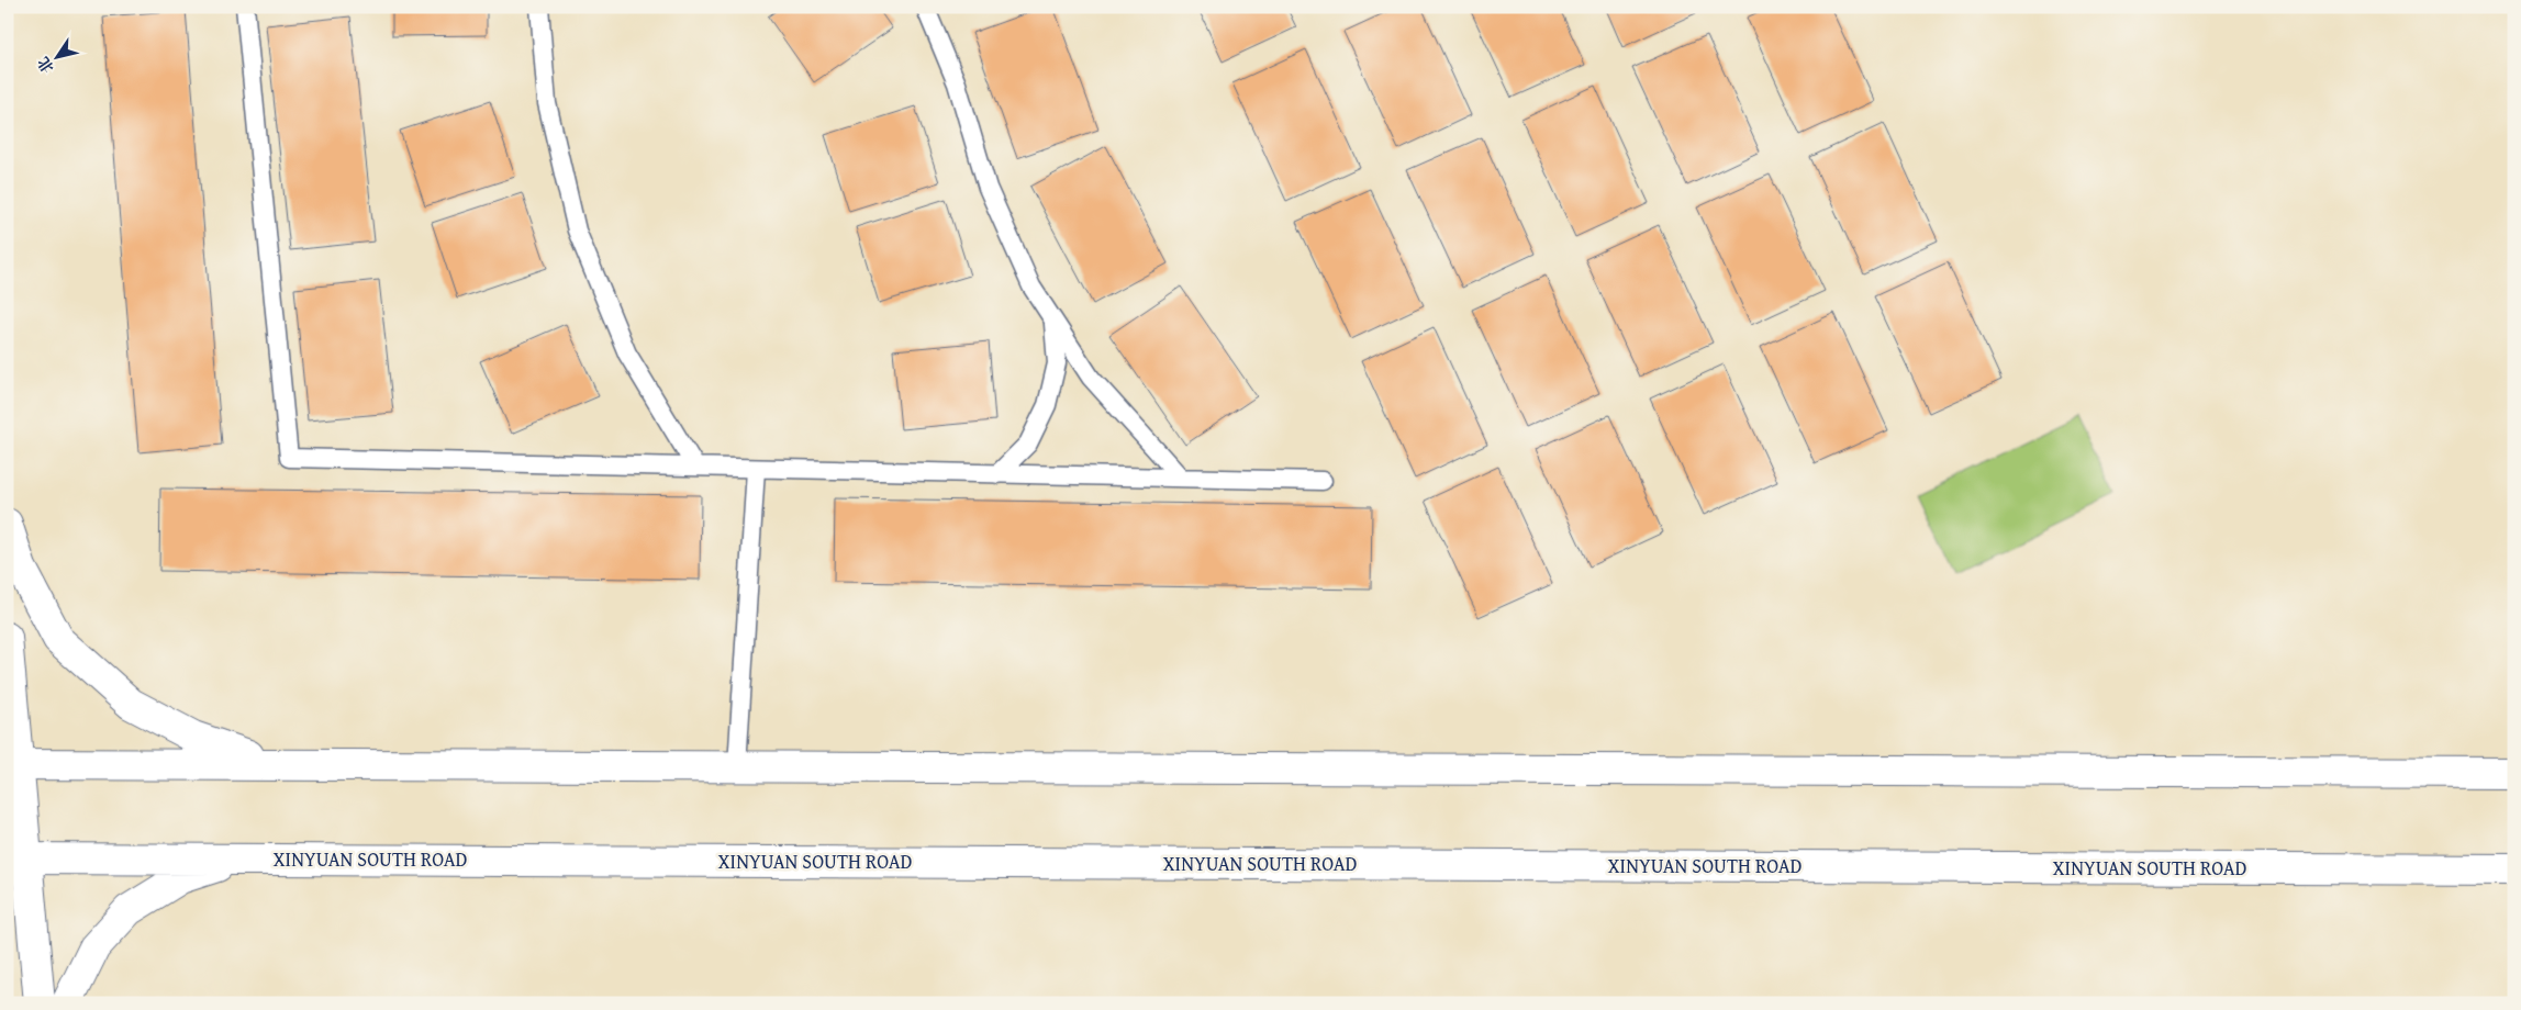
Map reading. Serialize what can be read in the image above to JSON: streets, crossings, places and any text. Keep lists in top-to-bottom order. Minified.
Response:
{"streets":{"main road":["XINYUAN SOUTH ROAD"]},"north":"bottom left"}
